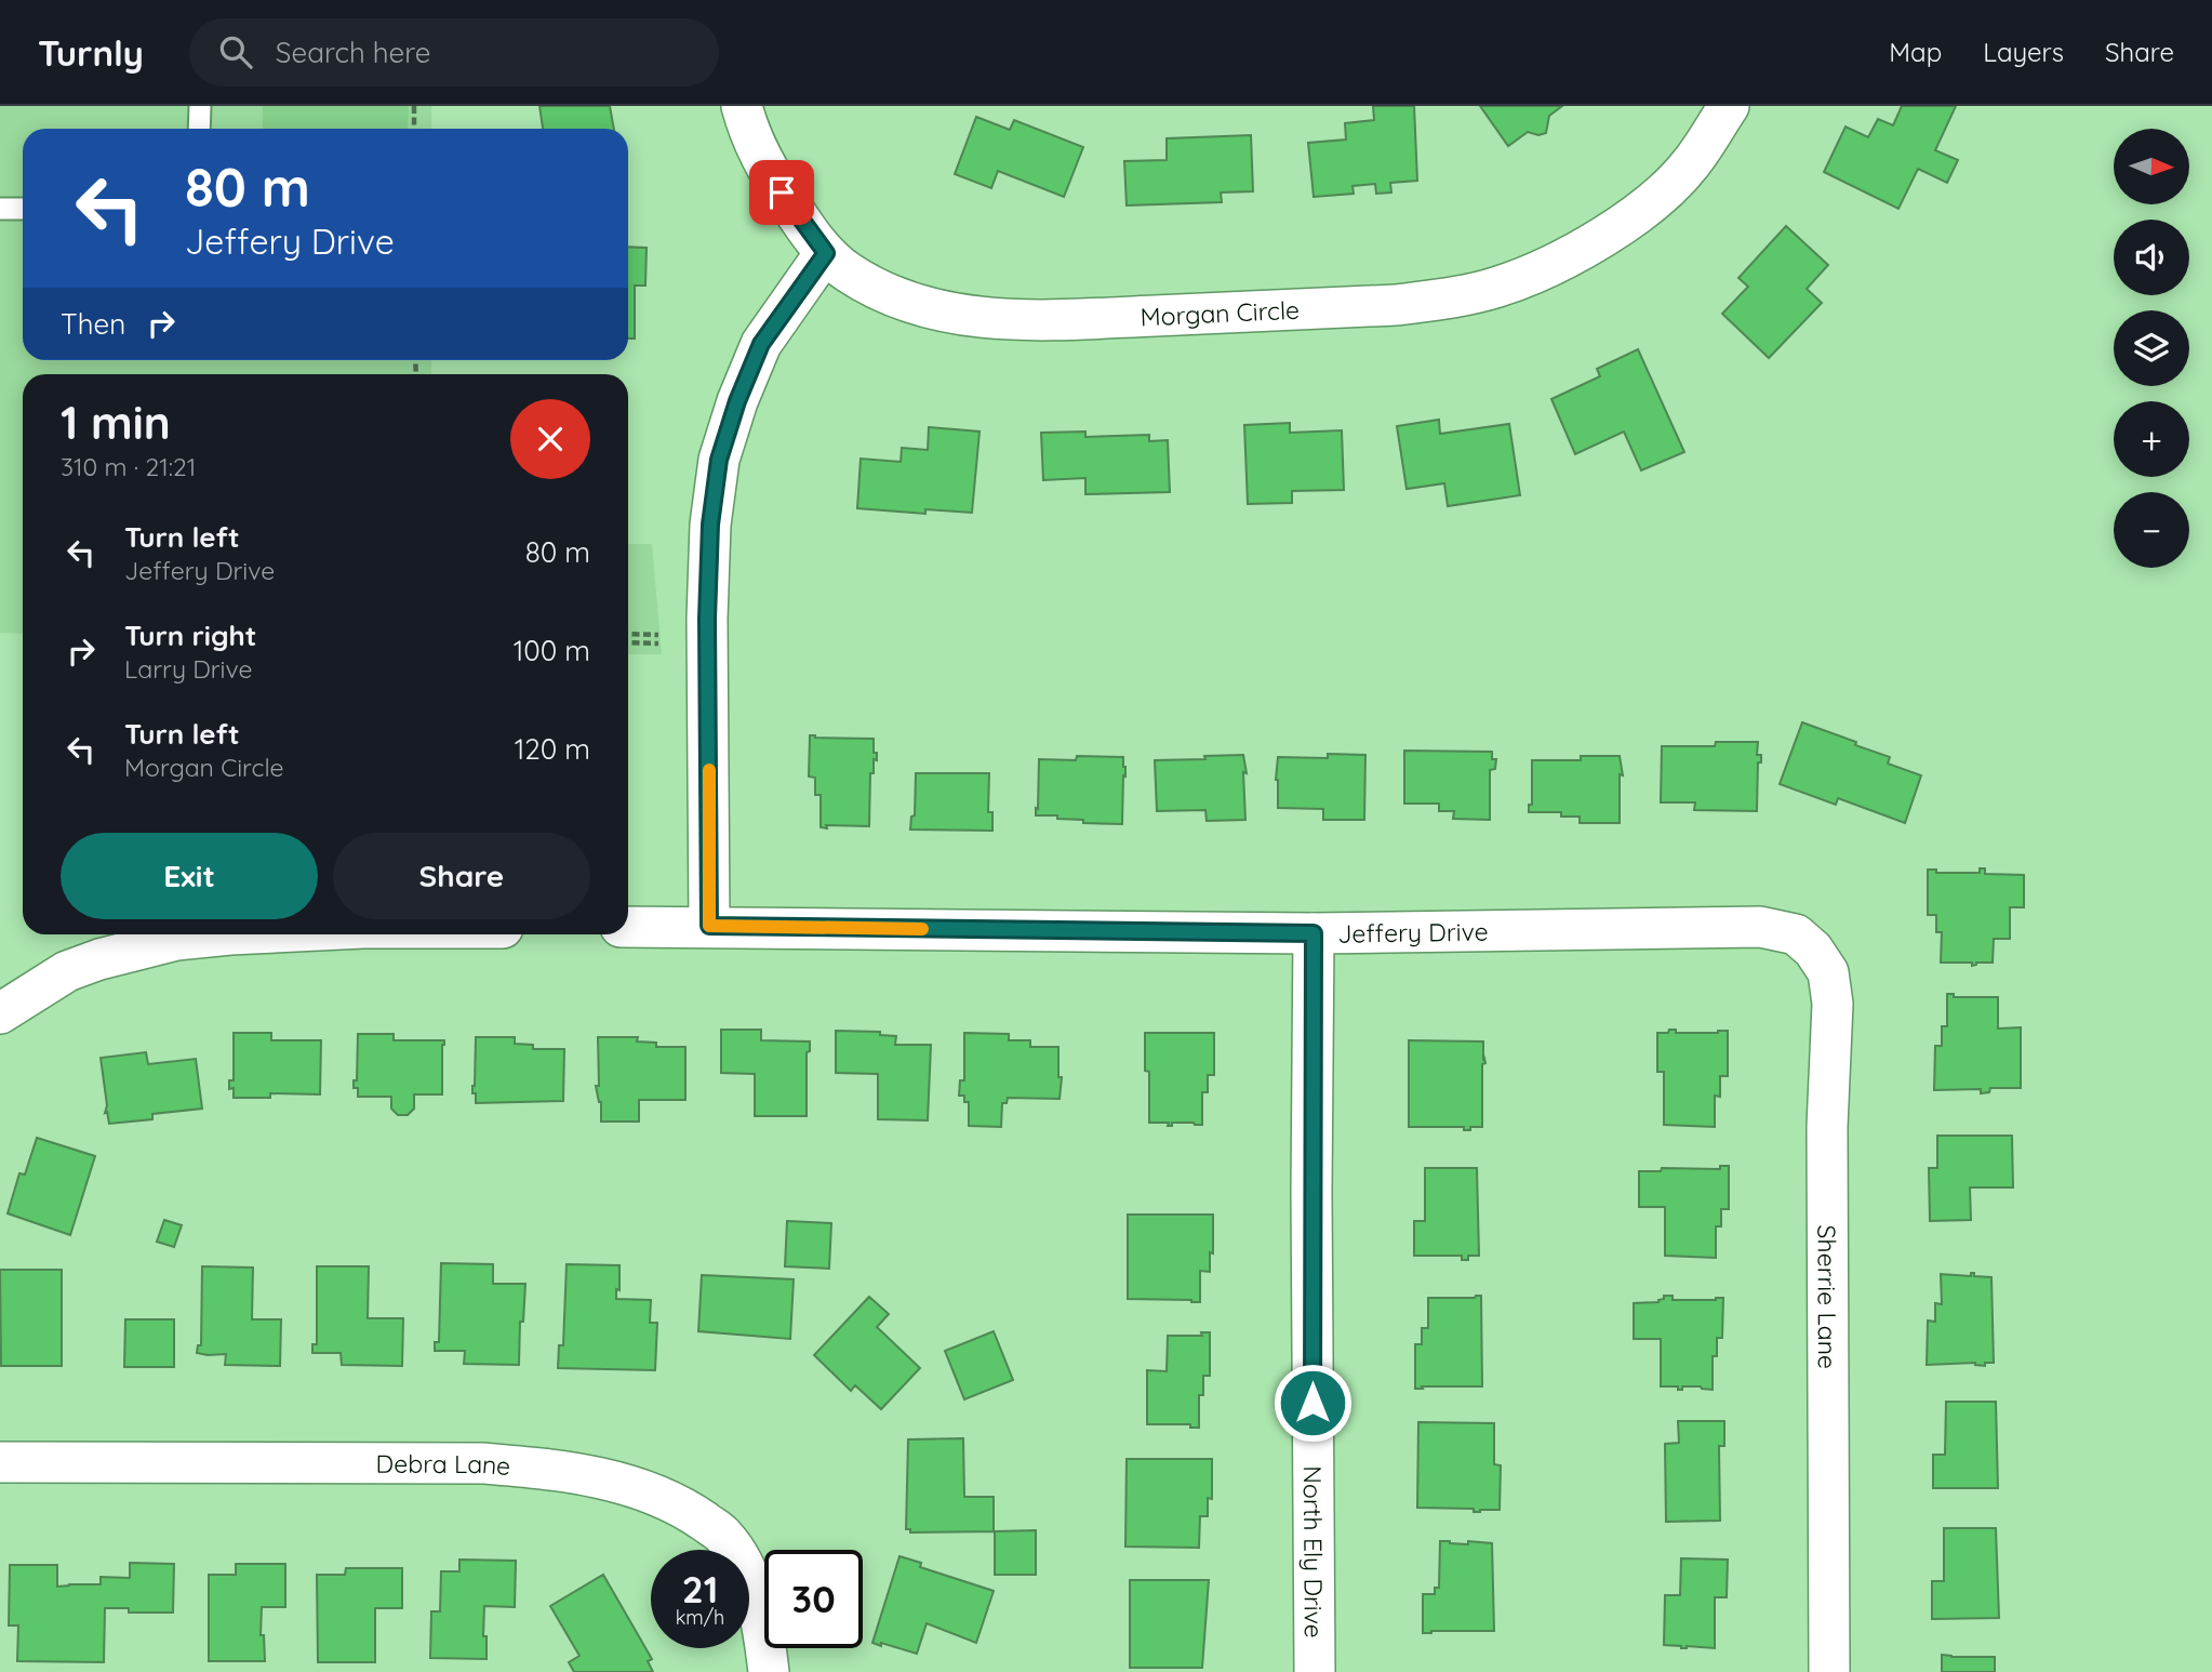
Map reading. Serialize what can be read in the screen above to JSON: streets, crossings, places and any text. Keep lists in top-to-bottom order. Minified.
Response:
{"streets":{"street":["Morgan Circle","Jeffery Drive","Sherrie Lane","Debra Lane","North Ely Drive"]},"crossings":[["Jeffery Drive","Sherrie Lane"],["Jeffery Drive","North Ely Drive"]],"north":"right","page":{"header":"Turnly","search":"Search here","nav":["Map","Layers","Share"],"map_buttons":["+","−"],"turn":["80 m","Jeffery Drive"],"then":"Then","heading":["1 min","310 m · 21:21"],"list":[{"name":"Turn left","note":"Jeffery Drive","value":"80 m"},{"name":"Turn right","note":"Larry Drive","value":"100 m"},{"name":"Turn left","note":"Morgan Circle","value":"120 m"}],"buttons":["Exit","Share"],"speed":"21 km/h","limit":"30"}}
